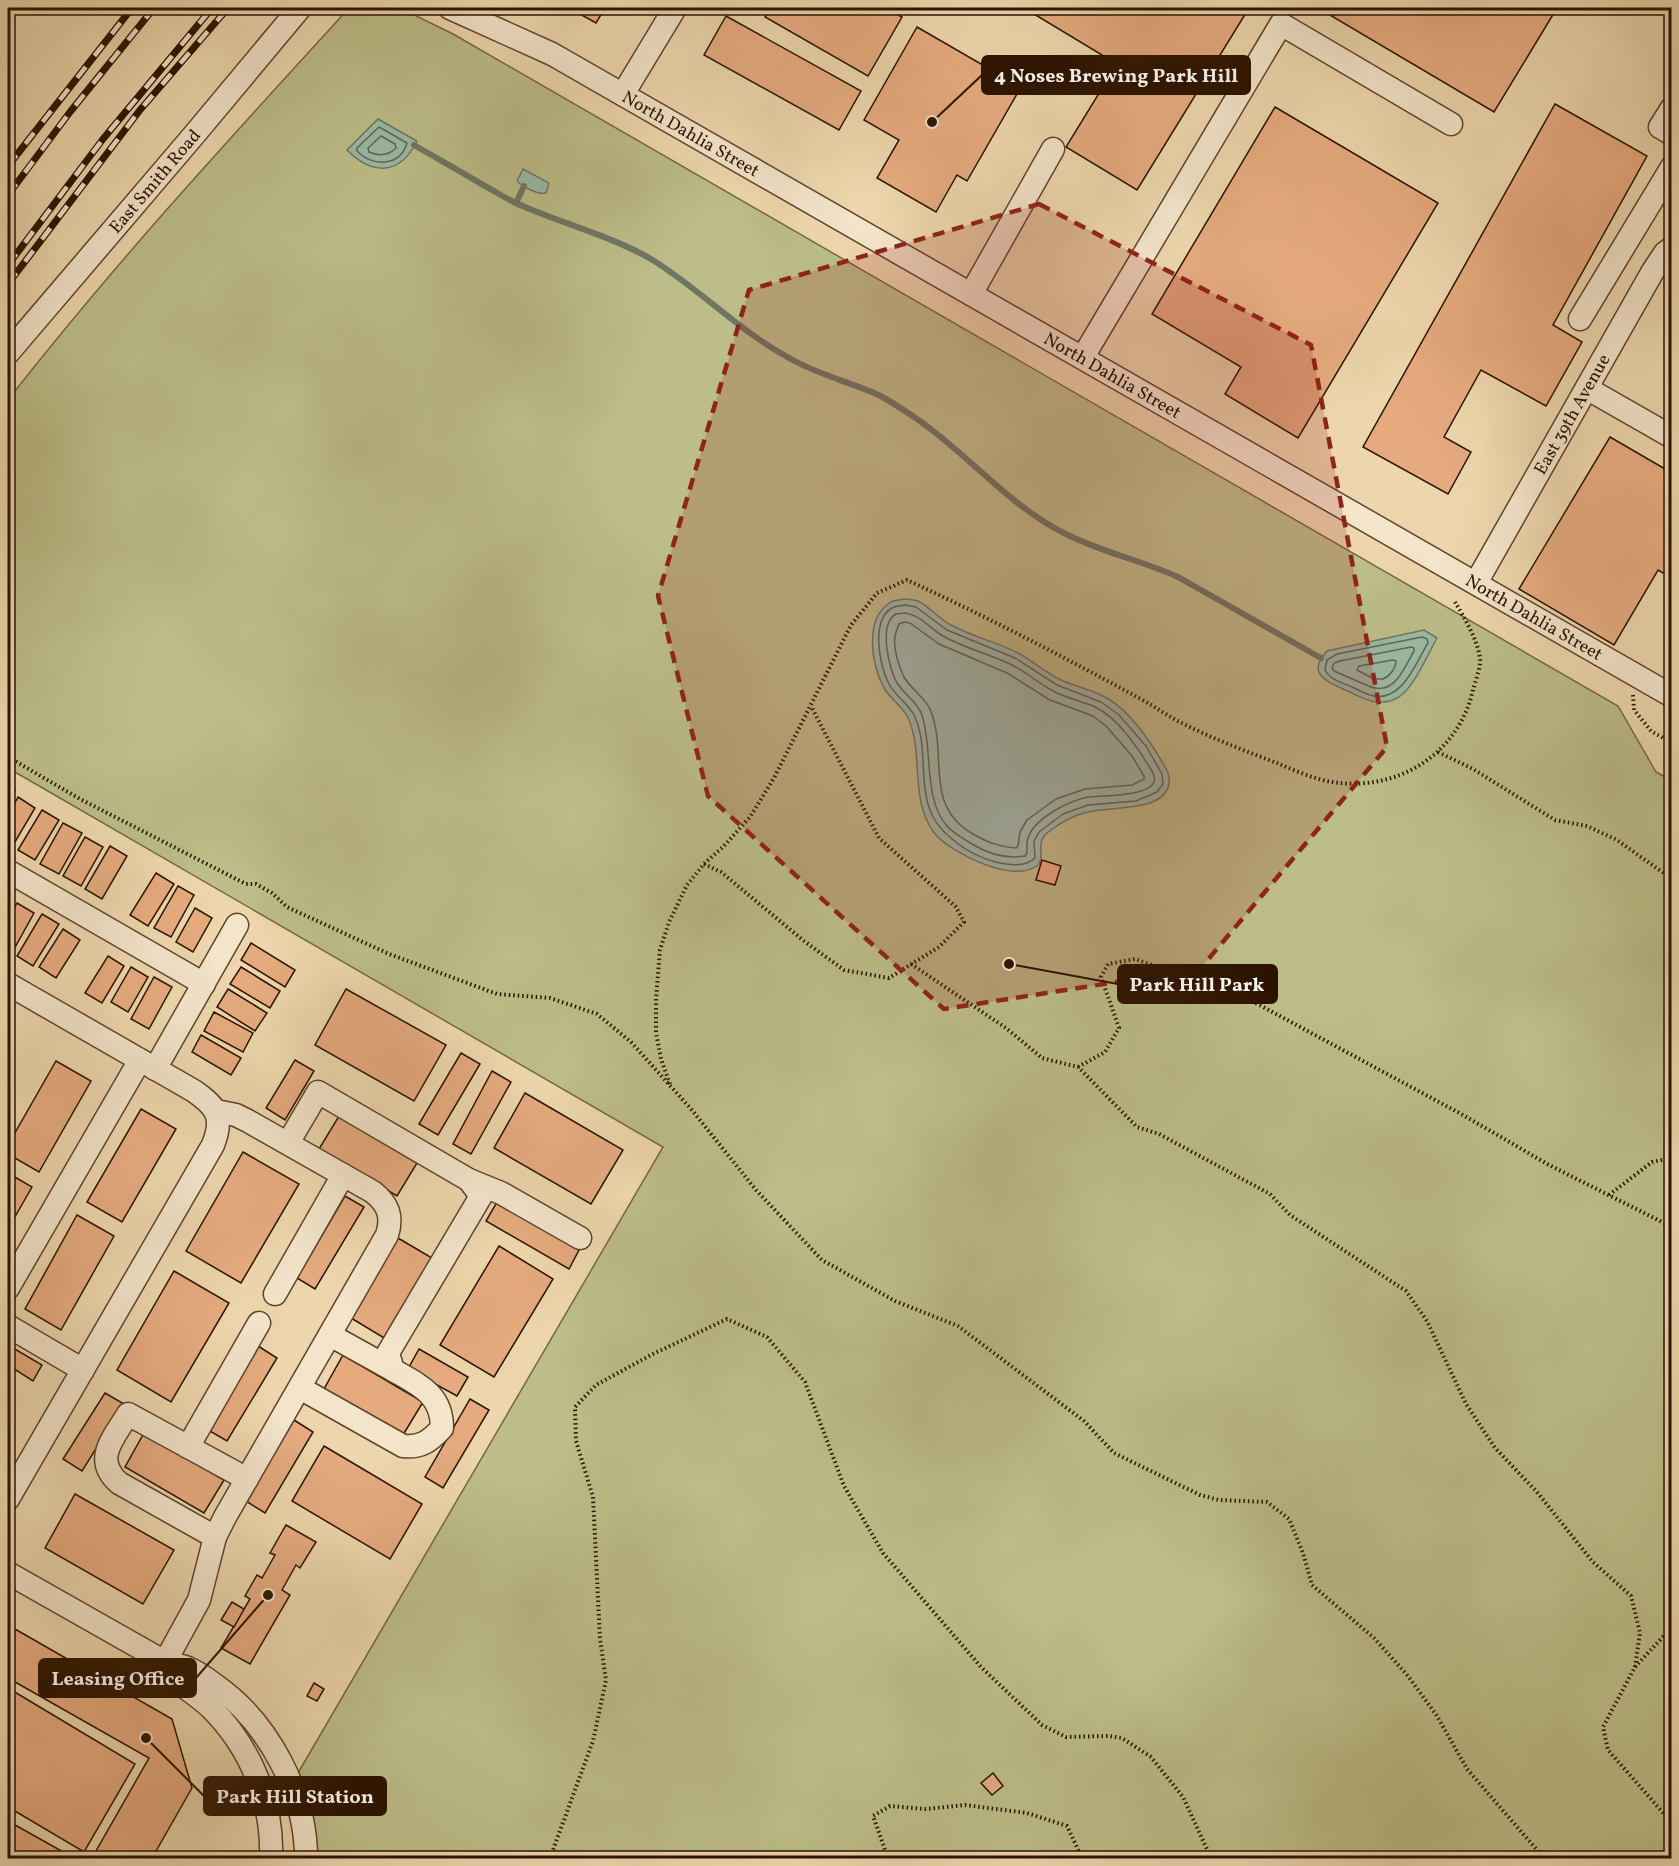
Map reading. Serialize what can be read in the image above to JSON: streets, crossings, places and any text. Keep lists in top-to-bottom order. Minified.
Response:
{"streets":{"street":["North Dahlia Street","East Smith Road","East 39th Avenue"]},"crossings":[["North Dahlia Street","East 39th Avenue"]],"places":["4 Noses Brewing Park Hill","Park Hill Park","Leasing Office","Park Hill Station"]}
